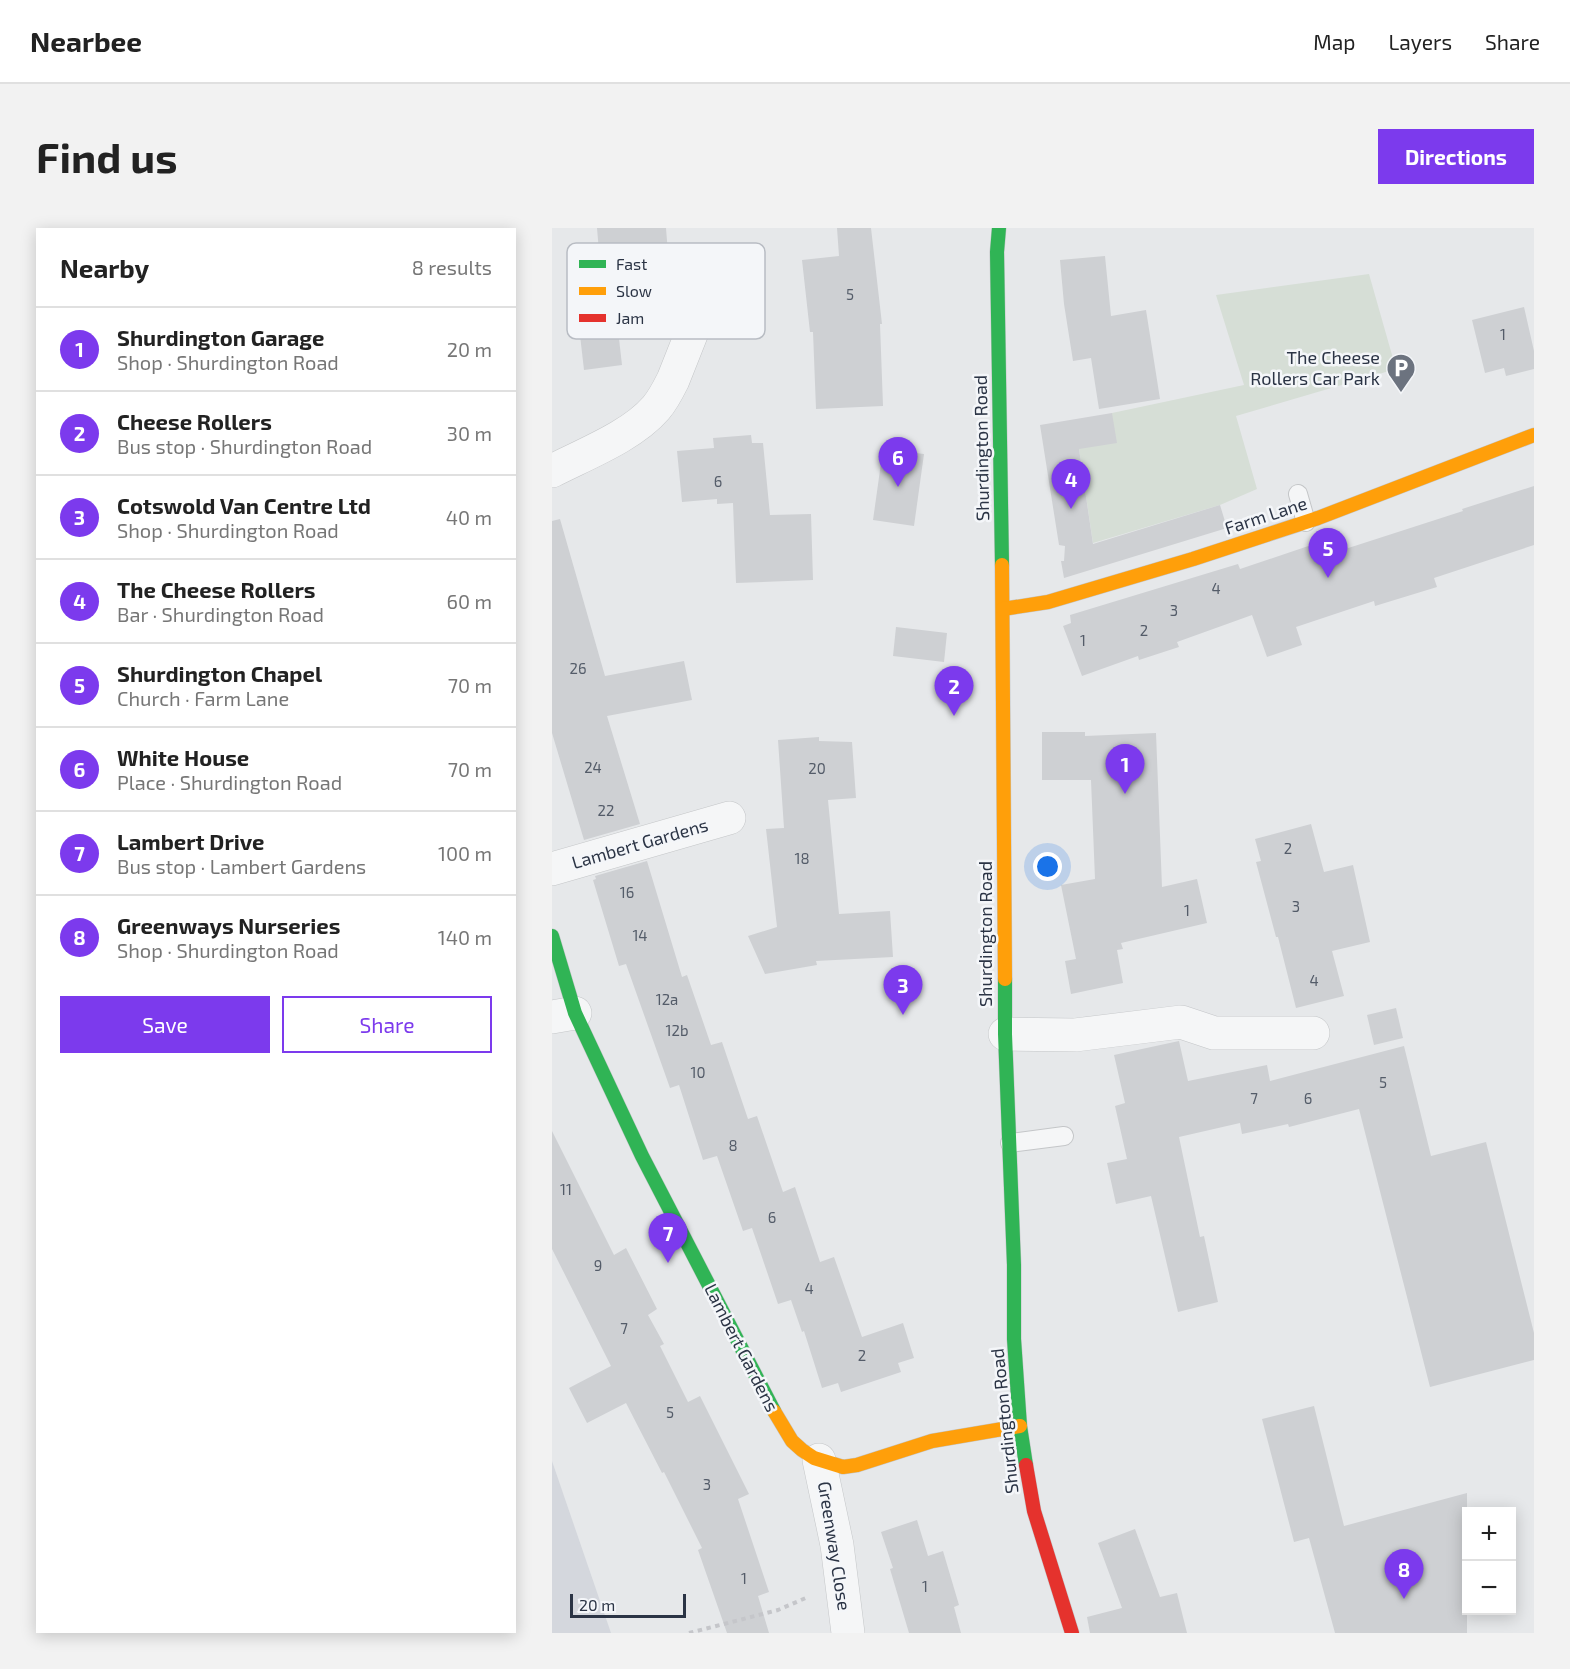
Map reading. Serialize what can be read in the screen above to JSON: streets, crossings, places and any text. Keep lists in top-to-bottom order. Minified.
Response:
{"streets":{"main road":["Shurdington Road","Farm Lane","Lambert Gardens"],"street":["Greenway Close"]},"crossings":[["Shurdington Road","Farm Lane"],["Shurdington Road","Lambert Gardens"],["Lambert Gardens","Greenway Close"]],"places":{"parking":["The Cheese Rollers Car Park"]},"house_numbers":["5","1","6","4","3","2","1","26","24","20","22","2","18","16","3","1","14","4","12a","12b","10","5","7","6","8","11","6","9","4","7","2","5","3","1","1"],"legend":["Fast","Slow","Jam"],"scale_bar":"20 m","page":{"header":"Nearbee","nav":["Map","Layers","Share"],"buttons":["Directions",["Save","Share"]],"title":"Find us","heading":["Nearby","8 results"],"list":[{"mark":"1","name":"Shurdington Garage","note":"Shop · Shurdington Road","value":"20 m"},{"mark":"2","name":"Cheese Rollers","note":"Bus stop · Shurdington Road","value":"30 m"},{"mark":"3","name":"Cotswold Van Centre Ltd","note":"Shop · Shurdington Road","value":"40 m"},{"mark":"4","name":"The Cheese Rollers","note":"Bar · Shurdington Road","value":"60 m"},{"mark":"5","name":"Shurdington Chapel","note":"Church · Farm Lane","value":"70 m"},{"mark":"6","name":"White House","note":"Place · Shurdington Road","value":"70 m"},{"mark":"7","name":"Lambert Drive","note":"Bus stop · Lambert Gardens","value":"100 m"},{"mark":"8","name":"Greenways Nurseries","note":"Shop · Shurdington Road","value":"140 m"}],"pins":["6","4","5","2","1","3","7","8"],"map_buttons":["+","−"],"scale":"20 m"}}
